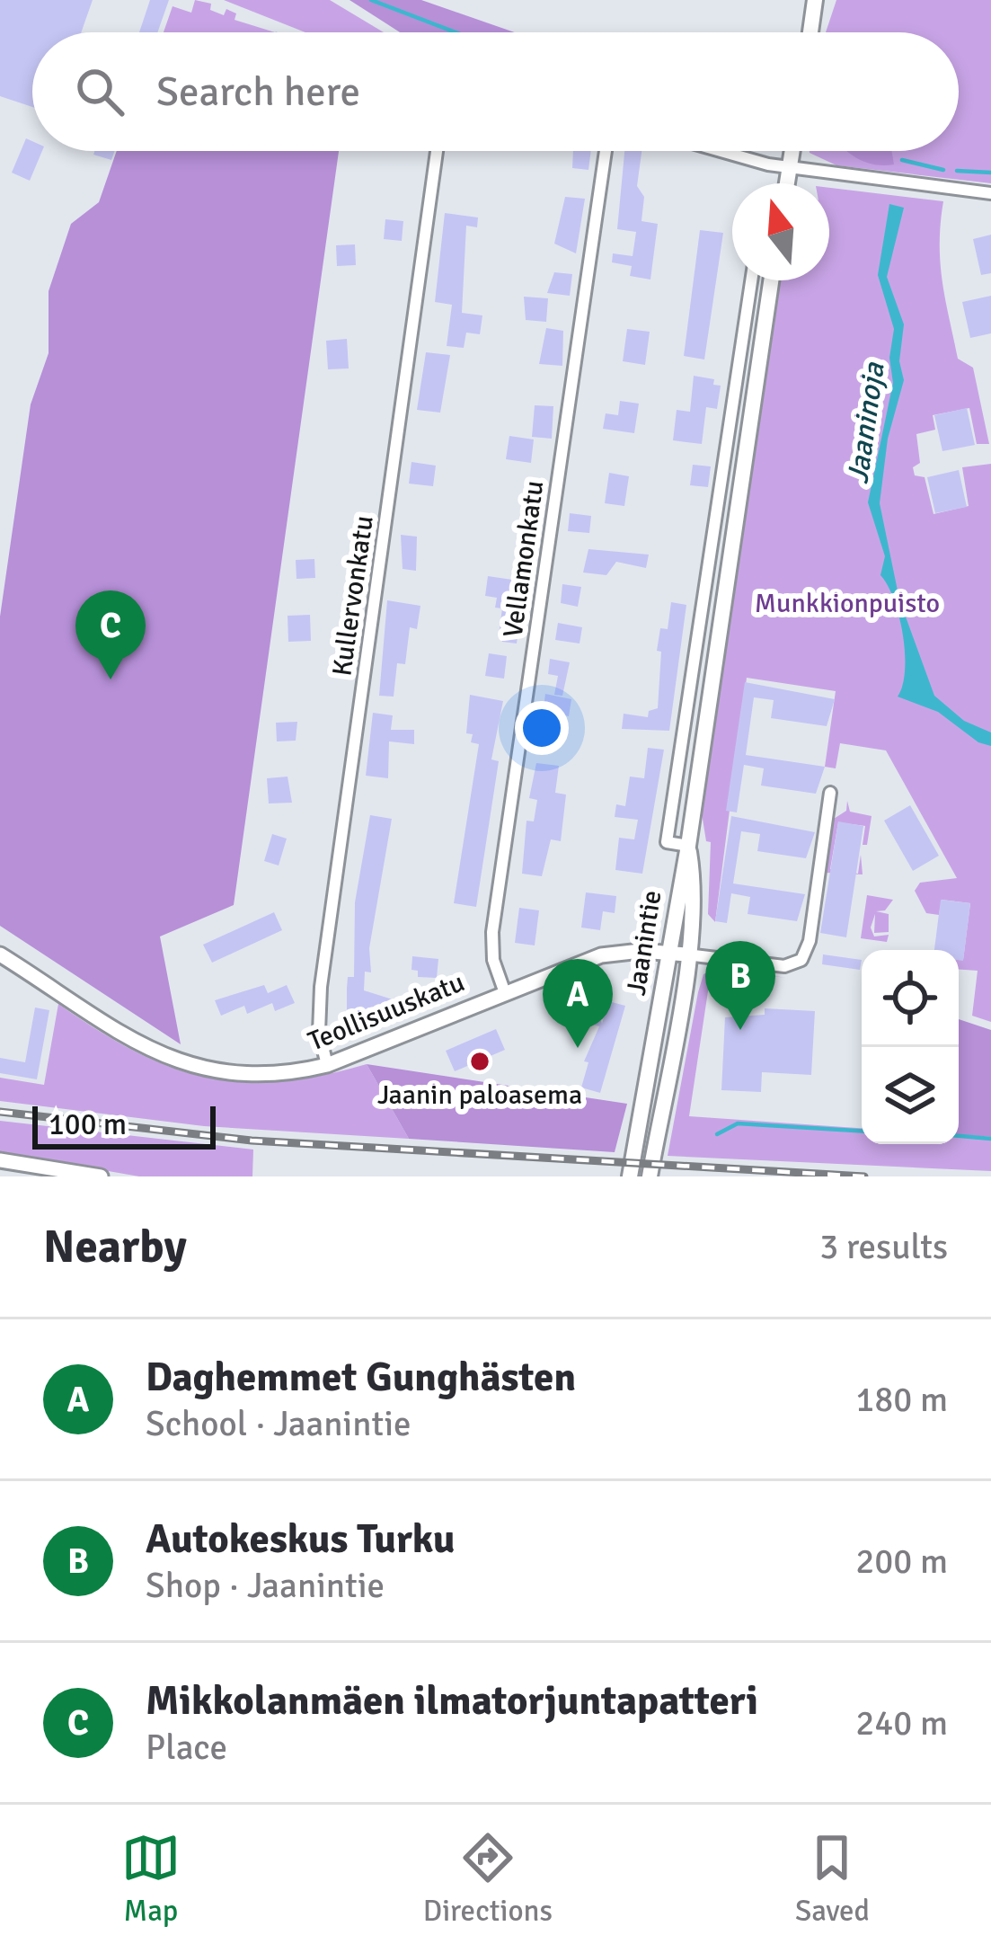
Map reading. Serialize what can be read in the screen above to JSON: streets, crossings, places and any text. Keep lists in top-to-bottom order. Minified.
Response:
{"streets":{"main road":["Jaanintie"],"street":["Vellamonkatu","Kullervonkatu","Teollisuuskatu"]},"crossings":[["Vellamonkatu","Teollisuuskatu"],["Kullervonkatu","Teollisuuskatu"],["Jaanintie","Teollisuuskatu"]],"water":["Jaaninoja"],"parks":["Munkkionpuisto"],"places":["Jaanin paloasema"],"scale_bar":"100 m","north":"top","page":{"search":"Search here","pins":["C","B","A"],"scale":"100 m","heading":["Nearby","3 results"],"list":[{"mark":"A","name":"Daghemmet Gunghästen","note":"School · Jaanintie","value":"180 m"},{"mark":"B","name":"Autokeskus Turku","note":"Shop · Jaanintie","value":"200 m"},{"mark":"C","name":"Mikkolanmäen ilmatorjuntapatteri","note":"Place","value":"240 m"}],"nav":["Map","Directions","Saved"]}}
